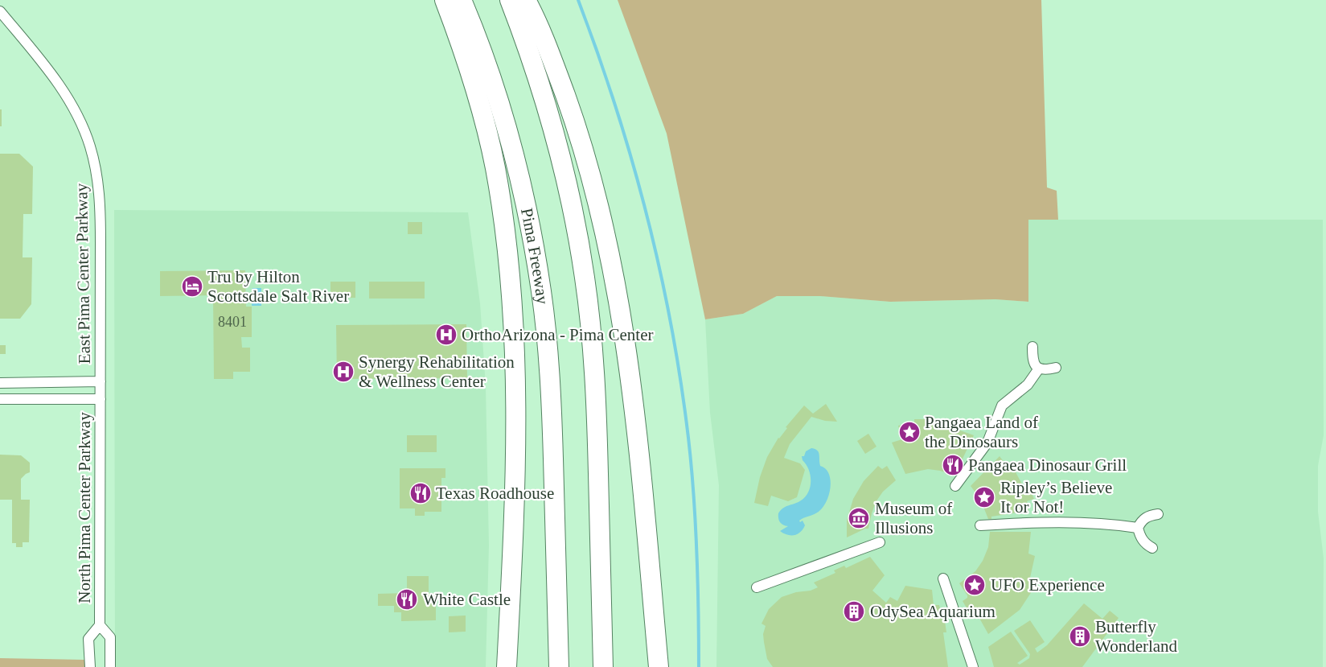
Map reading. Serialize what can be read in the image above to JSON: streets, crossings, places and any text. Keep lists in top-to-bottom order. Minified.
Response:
{"streets":{"highway":["Pima Freeway"],"street":["East Pima Center Parkway","North Pima Center Parkway"]},"crossings":[["East Pima Center Parkway","North Pima Center Parkway"]],"places":{"hotel":["Tru by Hilton Scottsdale Salt River"],"hospital":["OrthoArizona - Pima Center","Synergy Rehabilitation & Wellness Center"],"place":["Pangaea Land of the Dinosaurs","Ripley’s Believe It or Not!","UFO Experience"],"restaurant":["Pangaea Dinosaur Grill","Texas Roadhouse","White Castle"],"museum":["Museum of Illusions"],"building":["OdySea Aquarium","Butterfly Wonderland"]},"house_numbers":["8401"]}
